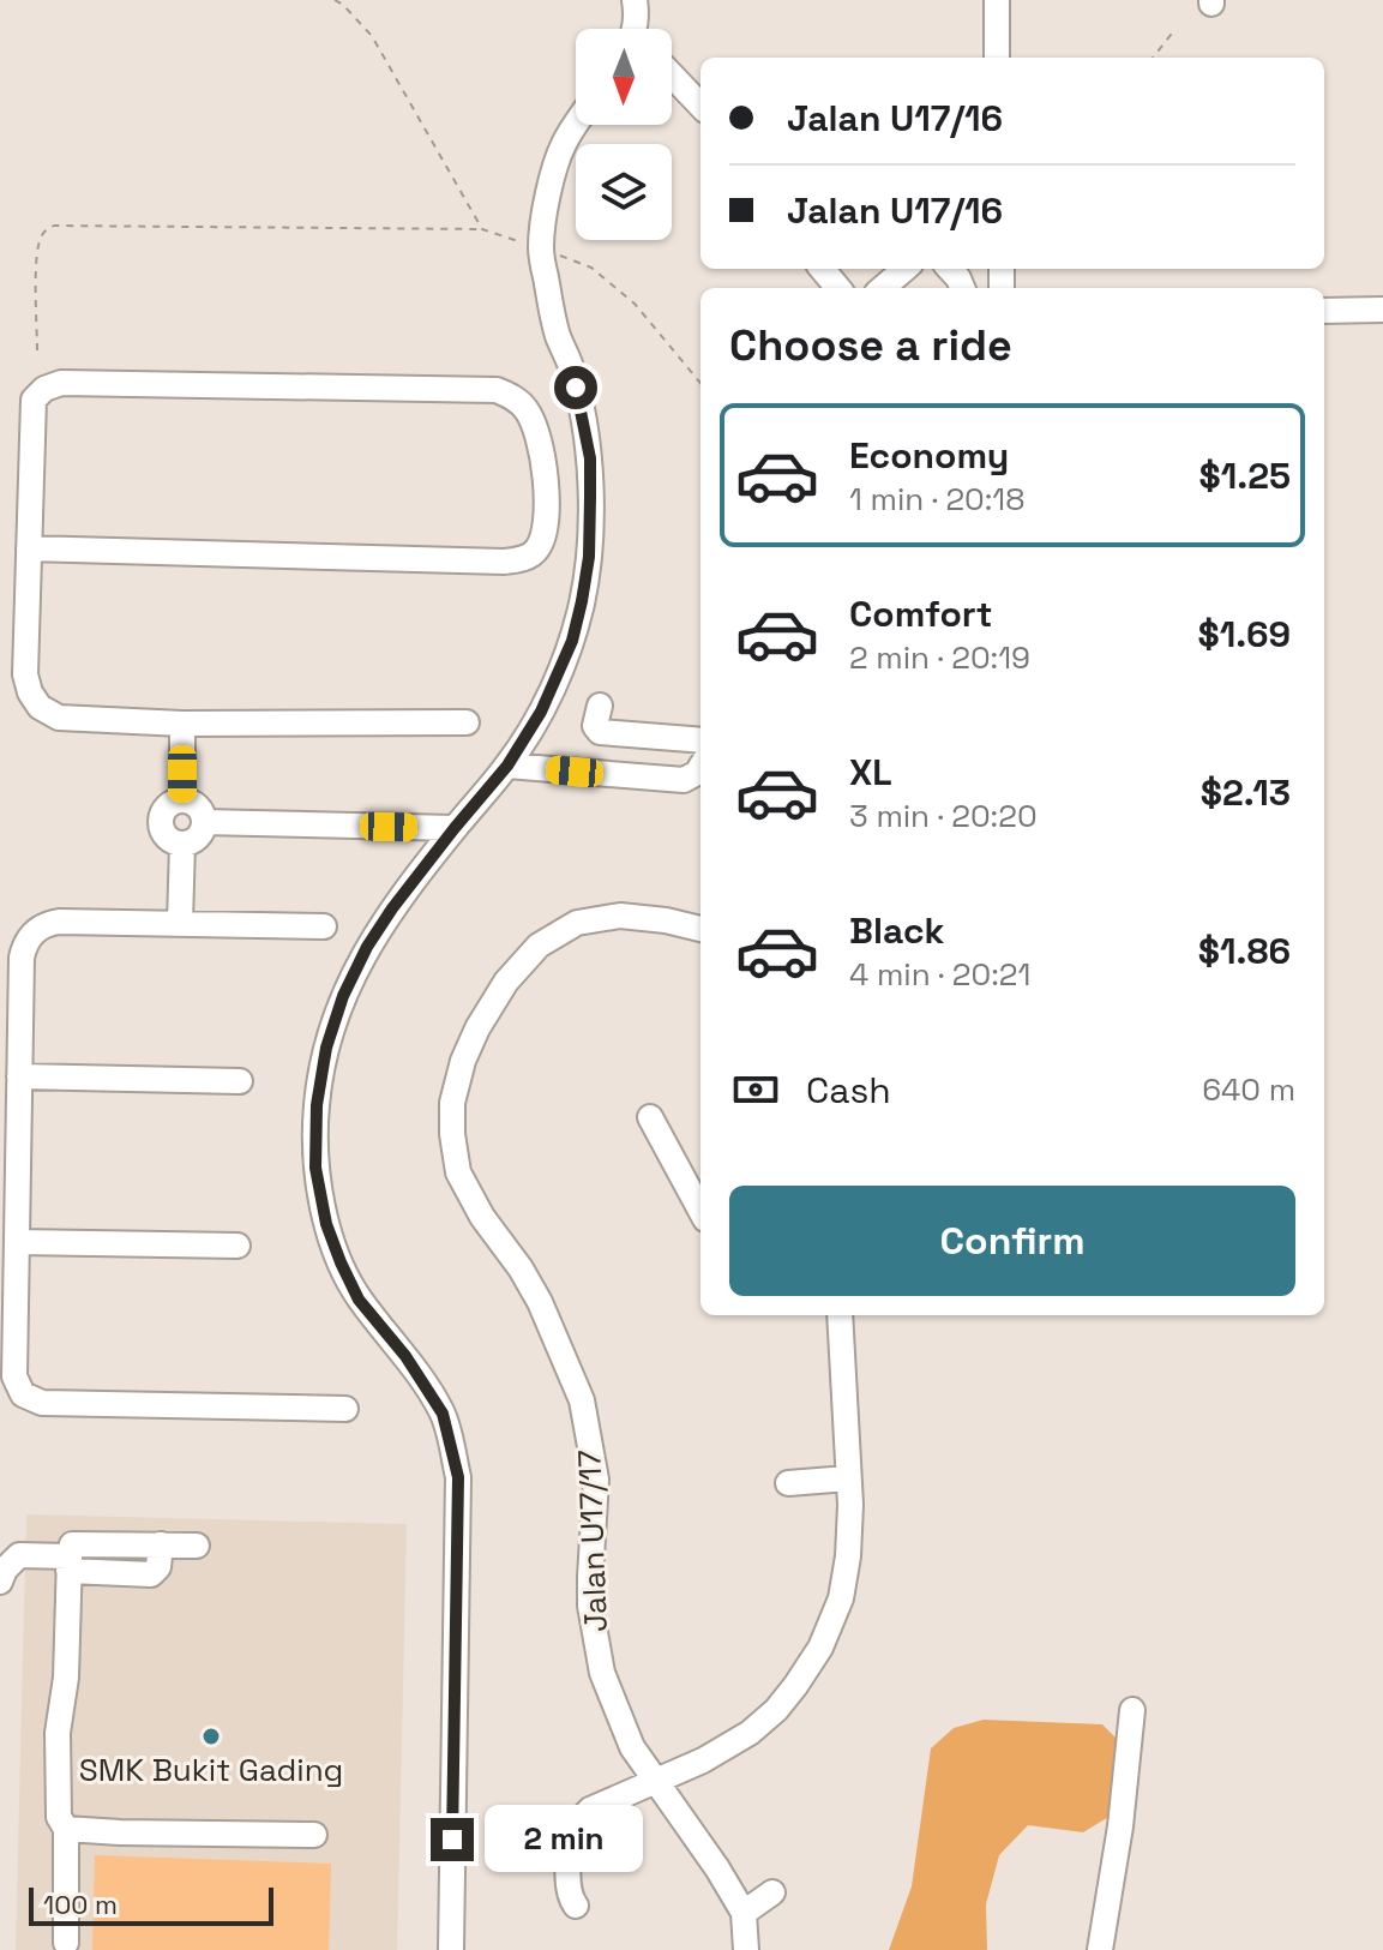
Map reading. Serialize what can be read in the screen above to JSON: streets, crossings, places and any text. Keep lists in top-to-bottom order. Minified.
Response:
{"streets":{"street":["Jalan U17/17"]},"places":["SMK Bukit Gading"],"scale_bar":"100 m","north":"bottom","page":{"banner":["Jalan U17/16","Jalan U17/16"],"heading":"Choose a ride","list":[{"name":"Economy","note":"1 min · 20:18","value":"$1.25"},{"name":"Comfort","note":"2 min · 20:19","value":"$1.69"},{"name":"XL","note":"3 min · 20:20","value":"$2.13"},{"name":"Black","note":"4 min · 20:21","value":"$1.86"}],"pay":["Cash","640 m"],"buttons":"Confirm","bubble":"2 min","scale":"100 m"}}
